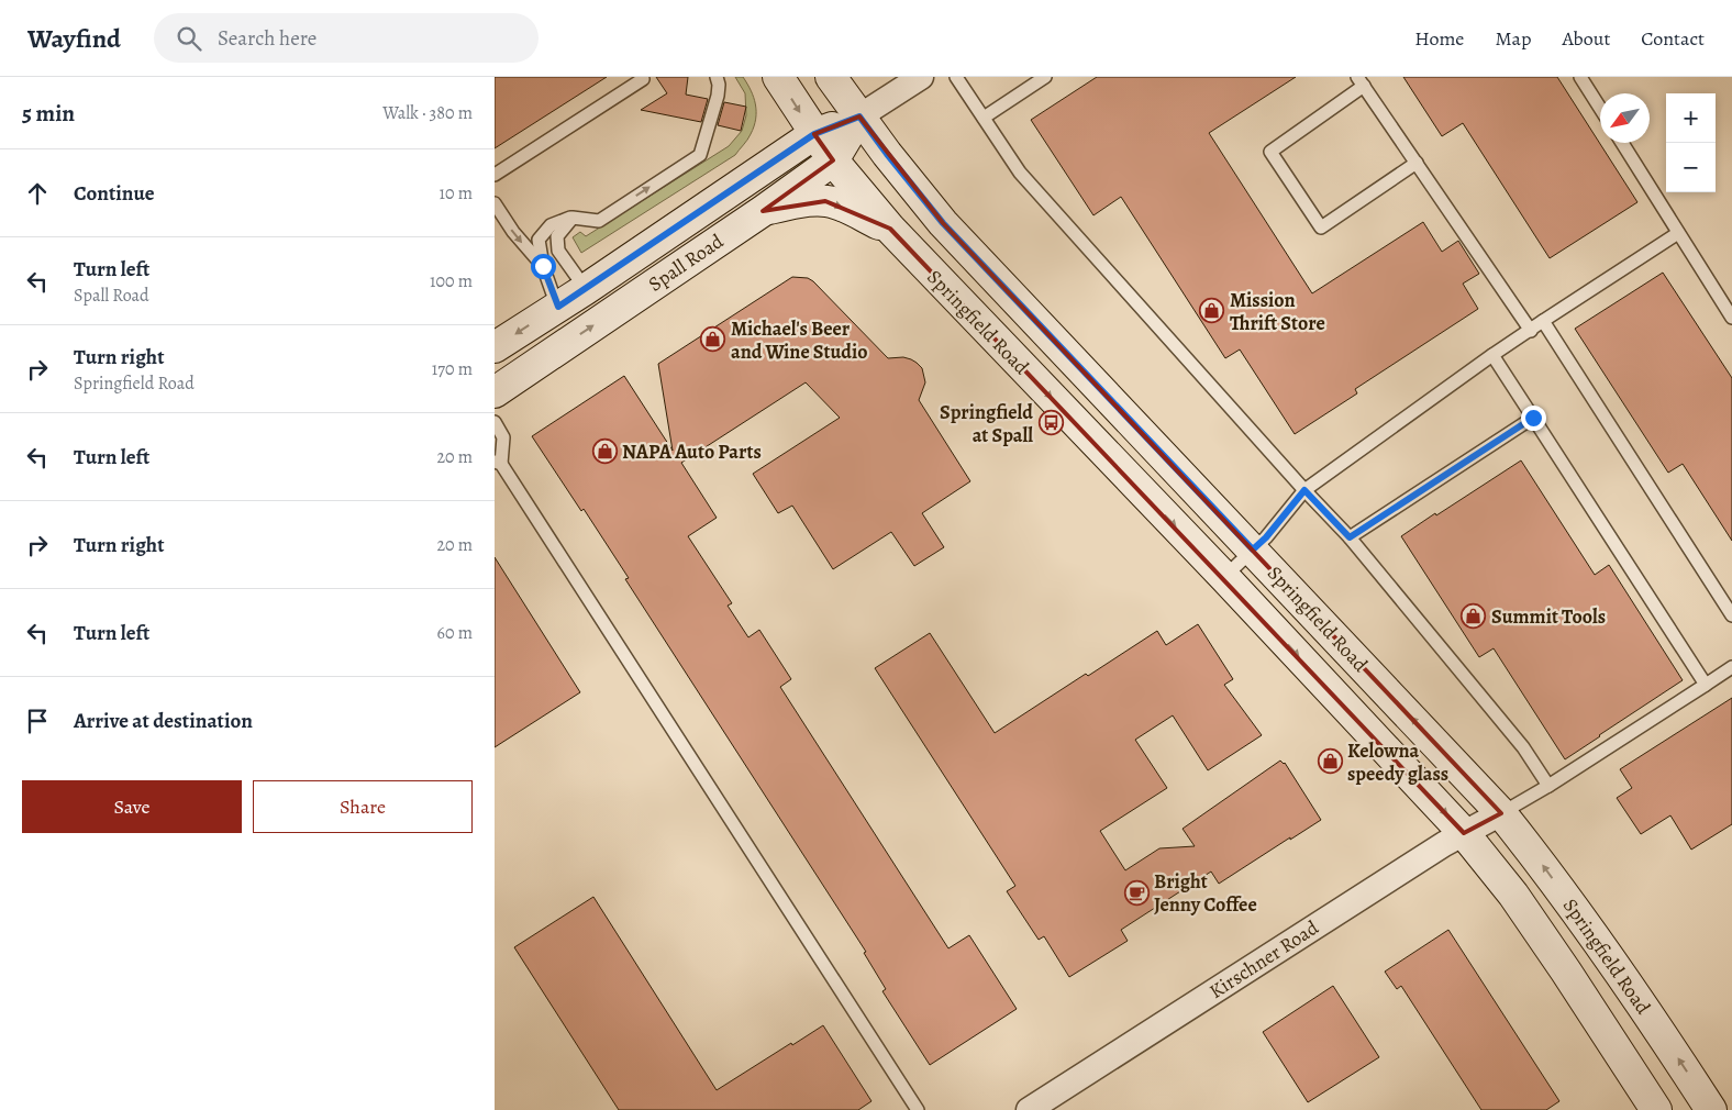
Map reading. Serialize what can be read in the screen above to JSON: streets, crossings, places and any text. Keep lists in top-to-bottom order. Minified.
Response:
{"streets":{"main road":["Spall Road","Springfield Road"],"street":["Kirschner Road"]},"crossings":[["Spall Road","Springfield Road"],["Springfield Road","Kirschner Road"]],"places":{"shop":["Mission Thrift Store","Michael's Beer and Wine Studio","NAPA Auto Parts","Summit Tools","Kelowna speedy glass"],"bus stop":["Springfield at Spall"],"cafe":["Bright Jenny Coffee"]},"north":"bottom left","page":{"header":"Wayfind","search":"Search here","nav":["Home","Map","About","Contact"],"heading":["5 min","Walk · 380 m"],"map_buttons":["+","−"],"list":[["Continue","10 m"],["Turn left","Spall Road","100 m"],["Turn right","Springfield Road","170 m"],["Turn left","20 m"],["Turn right","20 m"],["Turn left","60 m"],"Arrive at destination"],"buttons":["Save","Share"]}}
